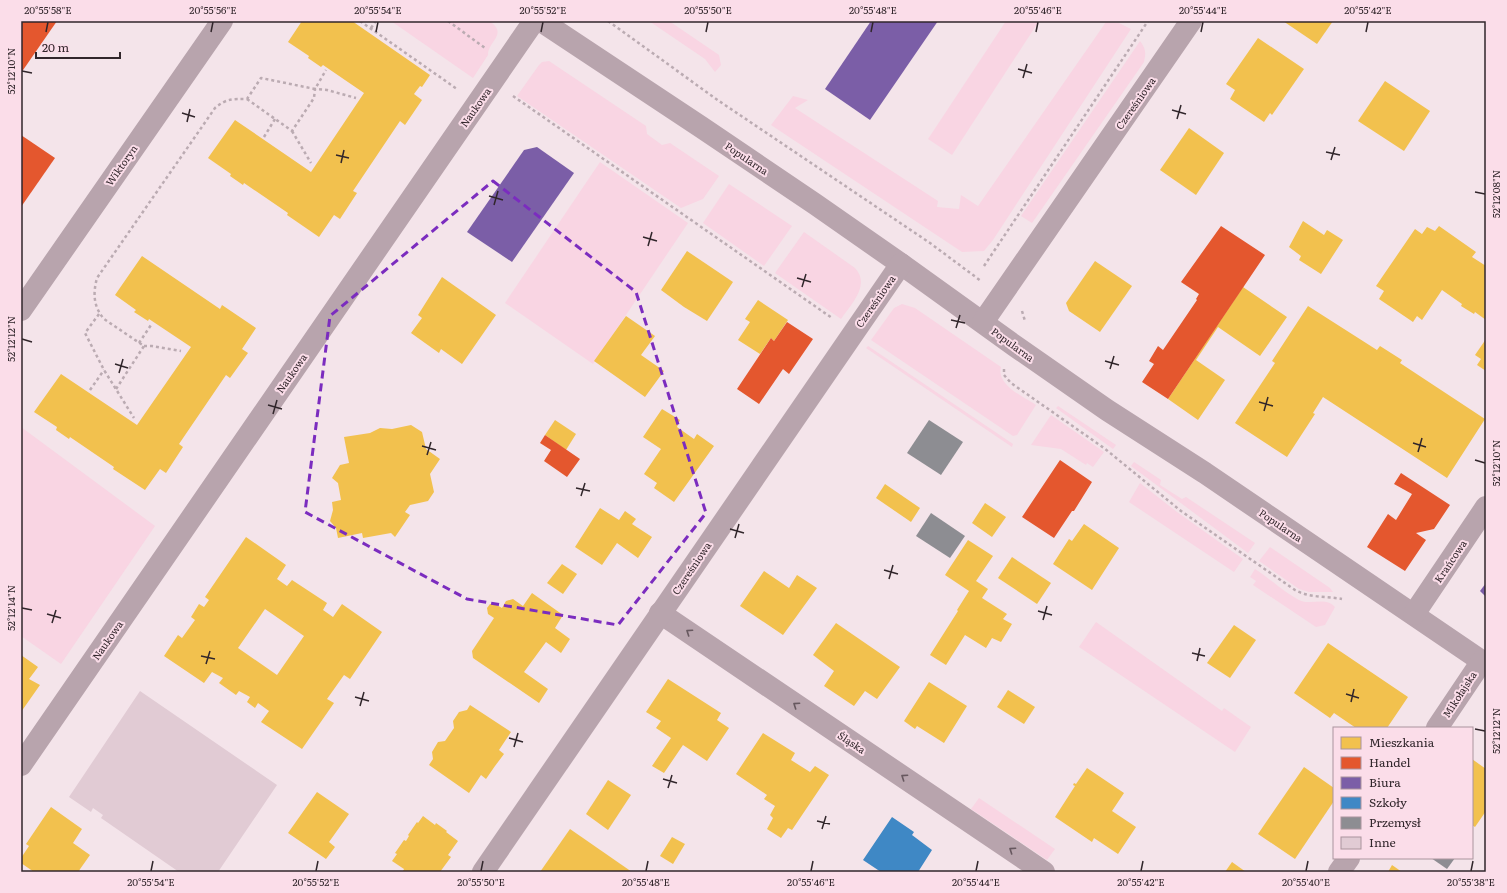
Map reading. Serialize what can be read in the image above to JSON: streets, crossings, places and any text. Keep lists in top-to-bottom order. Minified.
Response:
{"streets":{"street":["Czereśniowa","Naukowa","Popularna","Wiktoryn","Krańcowa","Mikołajska","Śląska"]},"crossings":[["Czereśniowa","Popularna"],["Czereśniowa","Śląska"],["Popularna","Krańcowa"],["Popularna","Mikołajska"]],"one_way":["Śląska"],"legend":["Mieszkania","Handel","Biura","Szkoły","Przemysł","Inne"],"scale_bar":"20 m","coordinates":["20°55'58\"E","20°55'56\"E","20°55'54\"E","20°55'52\"E","20°55'50\"E","20°55'48\"E","20°55'46\"E","20°55'44\"E","20°55'42\"E","52°12'10\"N","52°12'08\"N","52°12'12\"N","52°12'14\"N","20°55'40\"E","20°55'38\"E"]}
